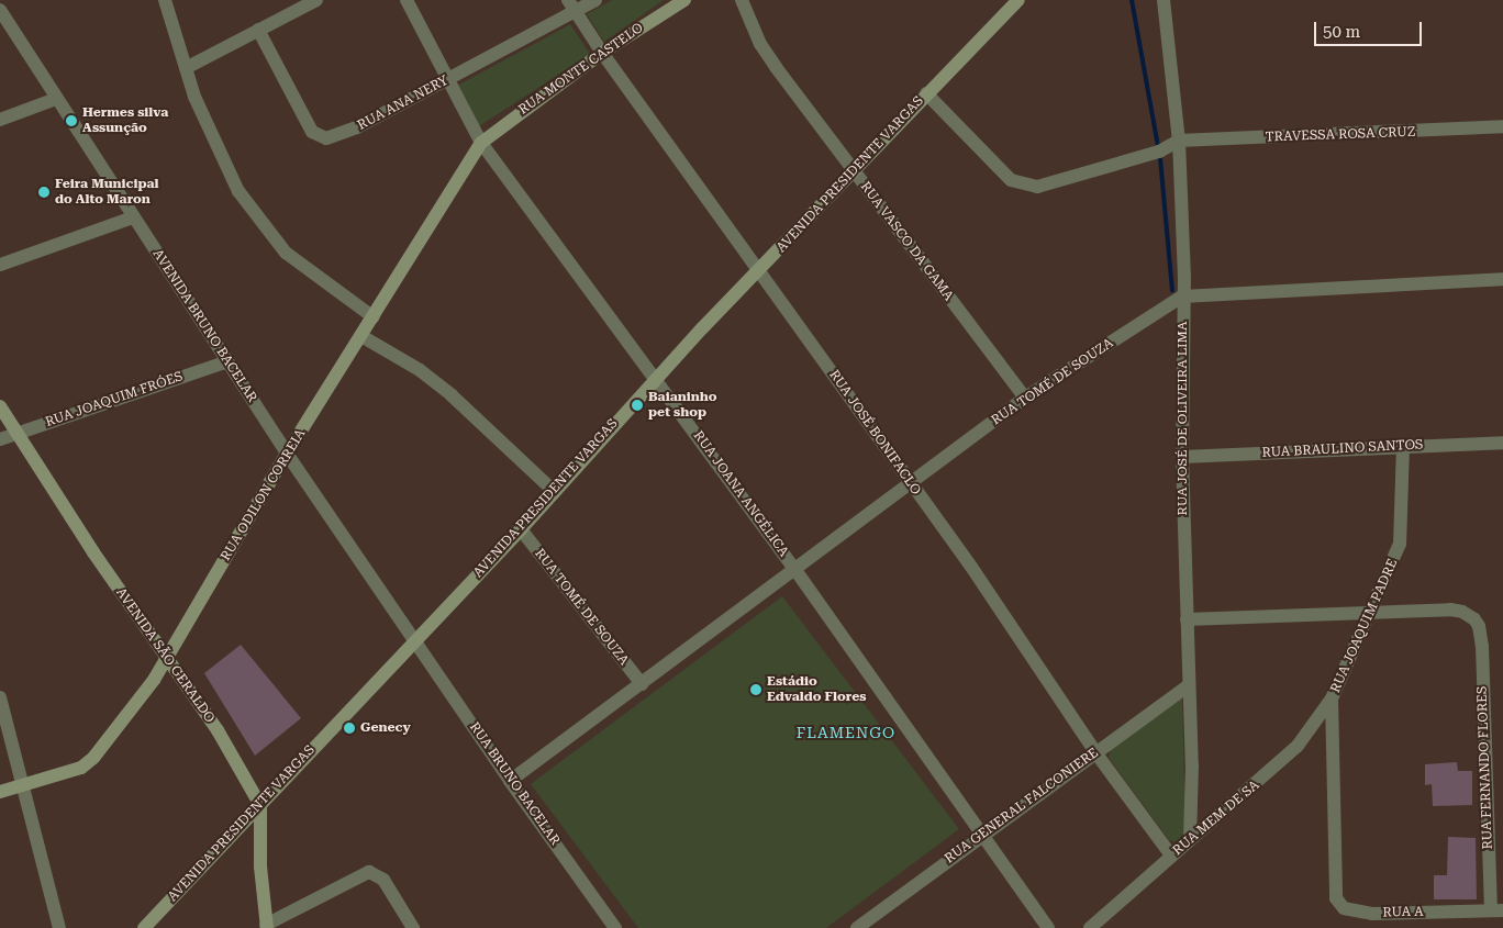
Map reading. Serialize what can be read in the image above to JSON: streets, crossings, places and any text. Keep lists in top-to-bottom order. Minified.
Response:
{"streets":{"main road":["RUA MONTE CASTELO","AVENIDA PRESIDENTE VARGAS","RUA ODILON CORREIA","AVENIDA SÃO GERALDO"],"street":["RUA ANA NERY","TRAVESSA ROSA CRUZ","RUA VASCO DA GAMA","AVENIDA BRUNO BACELAR","RUA TOMÉ DE SOUZA","RUA JOAQUIM FRÓES","RUA JOSÉ DE OLIVEIRA LIMA","RUA JOSÉ BONIFACLO","RUA BRAULINO SANTOS","RUA JOANA ANGÉLICA","RUA JOAQUIM PADRE","RUA FERNANDO FLORES","RUA BRUNO BACELAR","RUA GENERAL FALCONIERE","RUA MEM DE SA","RUA A"]},"crossings":[["RUA MONTE CASTELO","RUA JOSÉ BONIFACLO"],["RUA MONTE CASTELO","RUA JOANA ANGÉLICA"],["RUA MONTE CASTELO","RUA ODILON CORREIA"],["RUA ANA NERY","RUA JOSÉ BONIFACLO"],["RUA ANA NERY","RUA JOANA ANGÉLICA"],["TRAVESSA ROSA CRUZ","RUA JOSÉ DE OLIVEIRA LIMA"],["AVENIDA PRESIDENTE VARGAS","RUA VASCO DA GAMA"],["AVENIDA PRESIDENTE VARGAS","AVENIDA BRUNO BACELAR"],["AVENIDA PRESIDENTE VARGAS","RUA TOMÉ DE SOUZA"],["AVENIDA PRESIDENTE VARGAS","RUA JOSÉ BONIFACLO"],["AVENIDA PRESIDENTE VARGAS","RUA JOANA ANGÉLICA"],["AVENIDA PRESIDENTE VARGAS","AVENIDA SÃO GERALDO"],["AVENIDA PRESIDENTE VARGAS","RUA BRUNO BACELAR"],["RUA VASCO DA GAMA","RUA TOMÉ DE SOUZA"],["AVENIDA BRUNO BACELAR","RUA JOAQUIM FRÓES"],["AVENIDA BRUNO BACELAR","RUA ODILON CORREIA"],["AVENIDA BRUNO BACELAR","RUA BRUNO BACELAR"],["RUA TOMÉ DE SOUZA","RUA JOSÉ DE OLIVEIRA LIMA"],["RUA TOMÉ DE SOUZA","RUA JOSÉ BONIFACLO"],["RUA TOMÉ DE SOUZA","RUA JOANA ANGÉLICA"],["RUA TOMÉ DE SOUZA","RUA BRUNO BACELAR"],["RUA JOAQUIM FRÓES","AVENIDA SÃO GERALDO"],["RUA JOSÉ DE OLIVEIRA LIMA","RUA BRAULINO SANTOS"],["RUA JOSÉ DE OLIVEIRA LIMA","RUA GENERAL FALCONIERE"],["RUA JOSÉ DE OLIVEIRA LIMA","RUA MEM DE SA"],["RUA JOSÉ BONIFACLO","RUA GENERAL FALCONIERE"],["RUA JOSÉ BONIFACLO","RUA MEM DE SA"],["RUA BRAULINO SANTOS","RUA JOAQUIM PADRE"],["RUA JOANA ANGÉLICA","RUA ODILON CORREIA"],["RUA JOANA ANGÉLICA","RUA GENERAL FALCONIERE"],["RUA ODILON CORREIA","AVENIDA SÃO GERALDO"],["RUA JOAQUIM PADRE","RUA FERNANDO FLORES"],["RUA JOAQUIM PADRE","RUA MEM DE SA"],["RUA JOAQUIM PADRE","RUA A"],["RUA FERNANDO FLORES","RUA A"]],"districts":["FLAMENGO"],"places":["Hermes silva Assunção","Feira Municipal do Alto Maron","Baianinho pet shop","Estádio Edvaldo Flores","Genecy"],"scale_bar":"50 m"}
